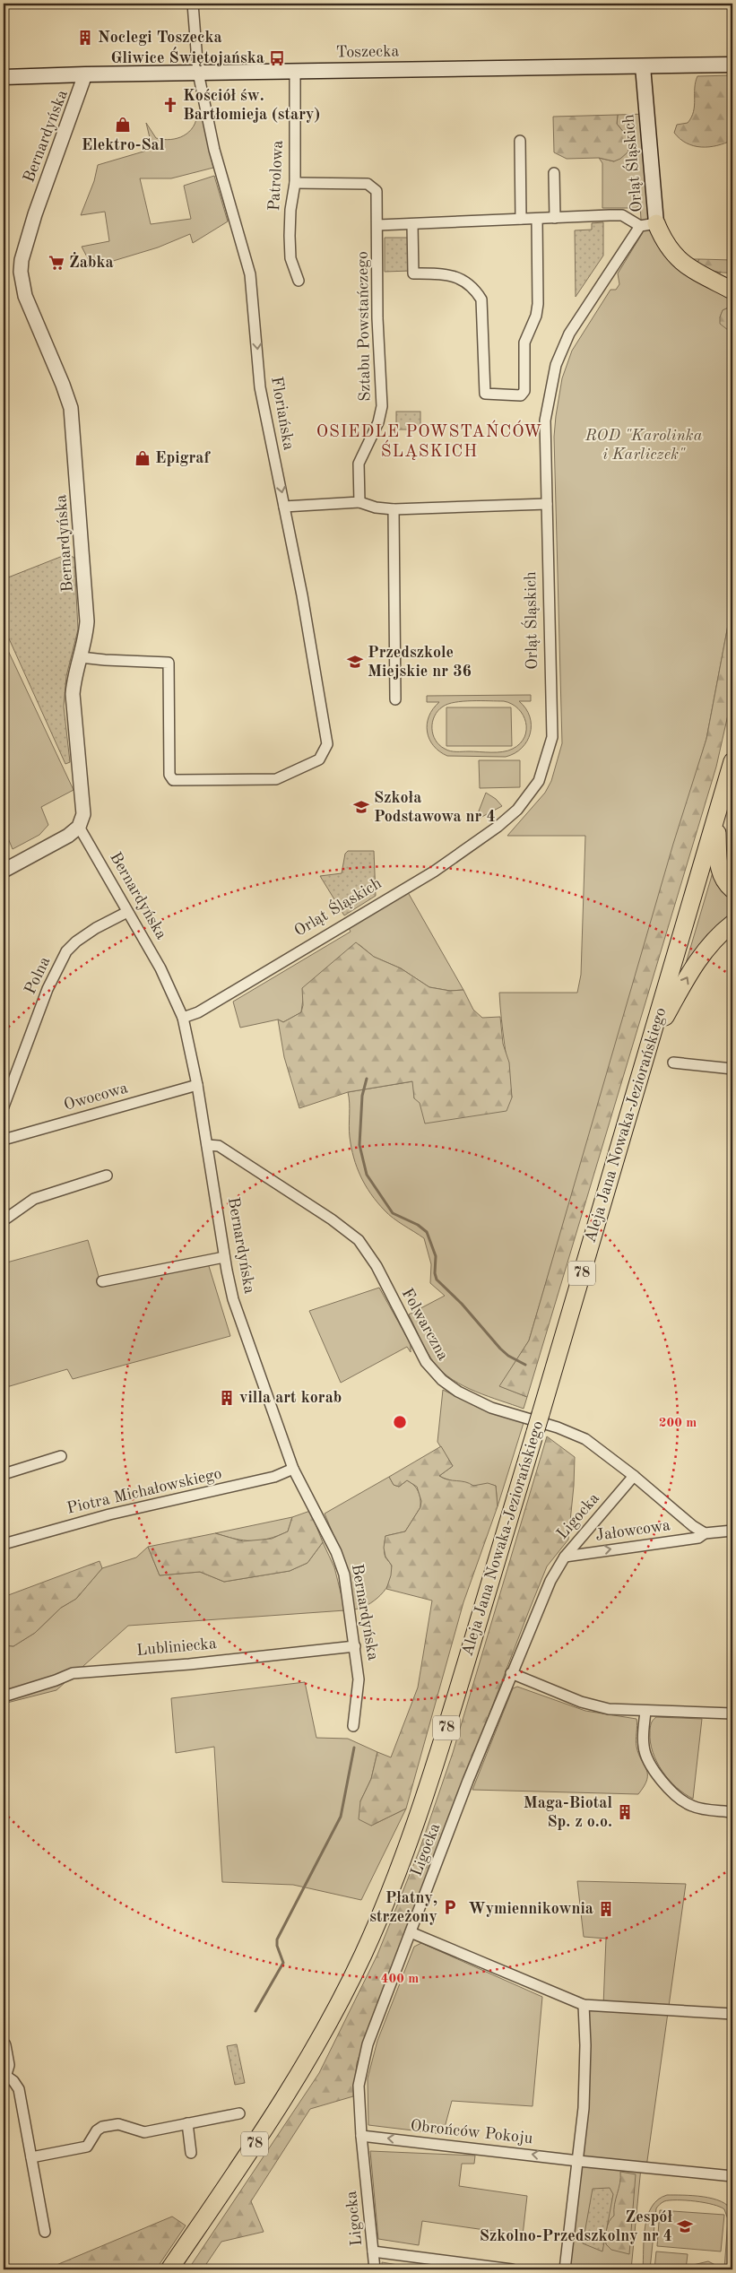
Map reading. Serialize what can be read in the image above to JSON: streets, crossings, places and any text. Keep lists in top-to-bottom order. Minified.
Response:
{"streets":{"main road":["Toszecka","Orląt Śląskich","Aleja Jana Nowaka-Jeziorańskiego","78"],"street":["Bernardyńska","Patrolowa","Sztabu Powstańczego","Floriańska","Polna","Owocowa","Folwarczna","Piotra Michałowskiego","Ligocka","Jałowcowa","Lubliniecka","Obrońców Pokoju"]},"crossings":[["Toszecka","Bernardyńska"],["Toszecka","Orląt Śląskich"],["Toszecka","Patrolowa"],["Toszecka","Floriańska"],["Bernardyńska","Orląt Śląskich"],["Bernardyńska","Floriańska"],["Bernardyńska","Polna"],["Bernardyńska","Owocowa"],["Bernardyńska","Folwarczna"],["Bernardyńska","Piotra Michałowskiego"],["Bernardyńska","Lubliniecka"],["Patrolowa","Sztabu Powstańczego"],["Folwarczna","Ligocka"],["Folwarczna","Jałowcowa"],["Ligocka","Jałowcowa"],["Ligocka","Obrońców Pokoju"]],"one_way":["Floriańska","Jałowcowa","Obrońców Pokoju"],"districts":["OSIEDLE POWSTAŃCÓW ŚLĄSKICH"],"parks":["ROD \"Karolinka i Karliczek\""],"places":{"building":["Noclegi Toszecka","villa art korab","Maga-Biotal Sp. z o.o.","Wymiennikownia"],"bus stop":["Gliwice Świętojańska"],"church":["Kościół św. Bartłomieja (stary)"],"shop":["Elektro-Sal","Epigraf"],"supermarket":["Żabka"],"school or university":["Przedszkole Miejskie nr 36","Szkoła Podstawowa nr 4","Zespół Szkolno-Przedszkolny nr 4"],"parking":["Płatny, strzeżony"]},"rings":["200 m","400 m"]}
